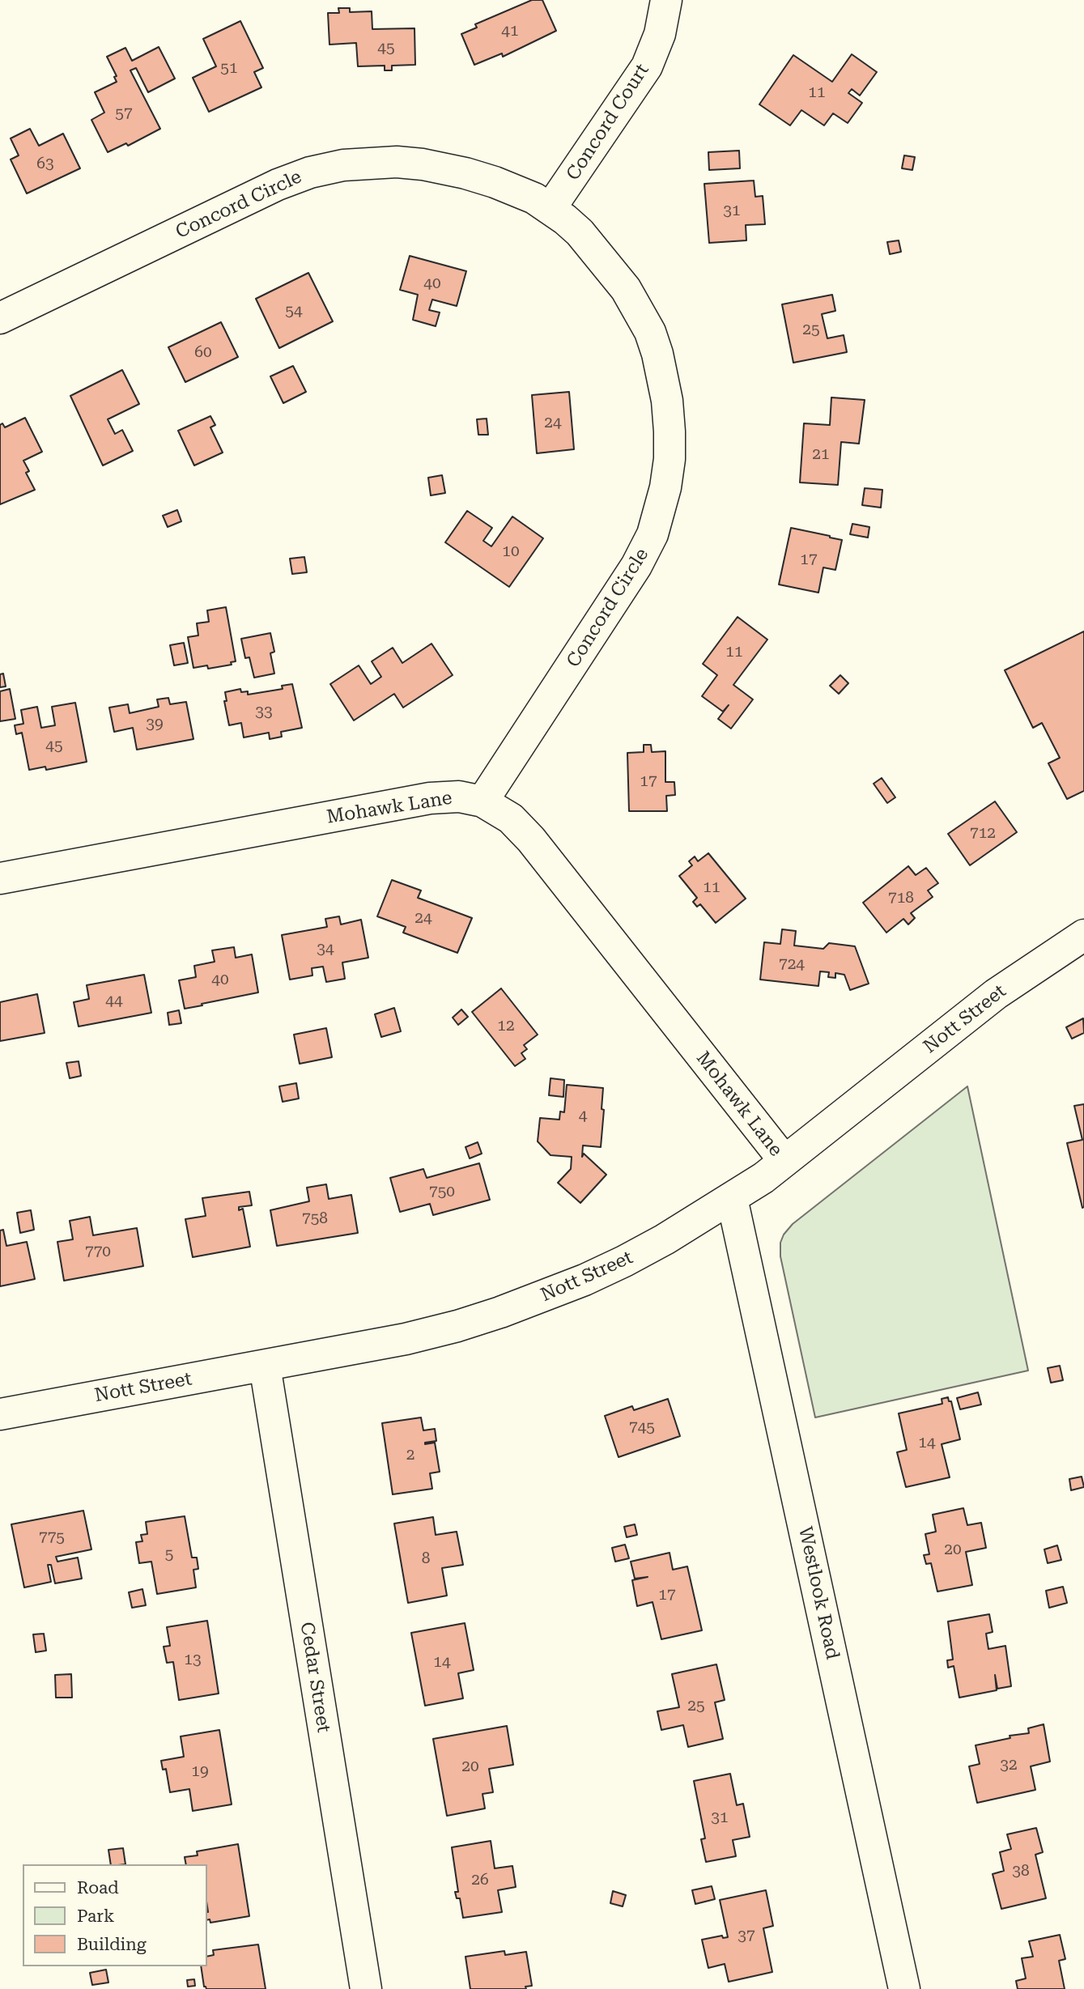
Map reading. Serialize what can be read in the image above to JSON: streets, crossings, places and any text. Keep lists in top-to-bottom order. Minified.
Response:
{"streets":{"street":["Concord Court","Concord Circle","Mohawk Lane","Nott Street","Westlook Road","Cedar Street"]},"crossings":[["Concord Court","Concord Circle"],["Concord Circle","Mohawk Lane"],["Mohawk Lane","Nott Street"],["Nott Street","Westlook Road"],["Nott Street","Cedar Street"]],"house_numbers":["41","45","51","11","57","63","31","40","54","25","60","24","21","10","17","11","33","39","45","17","712","11","718","24","34","724","40","44","12","4","750","758","770","745","14","2","775","20","5","8","17","13","14","25","32","20","19","31","38","26","37"],"legend":["Road","Park","Building"]}
